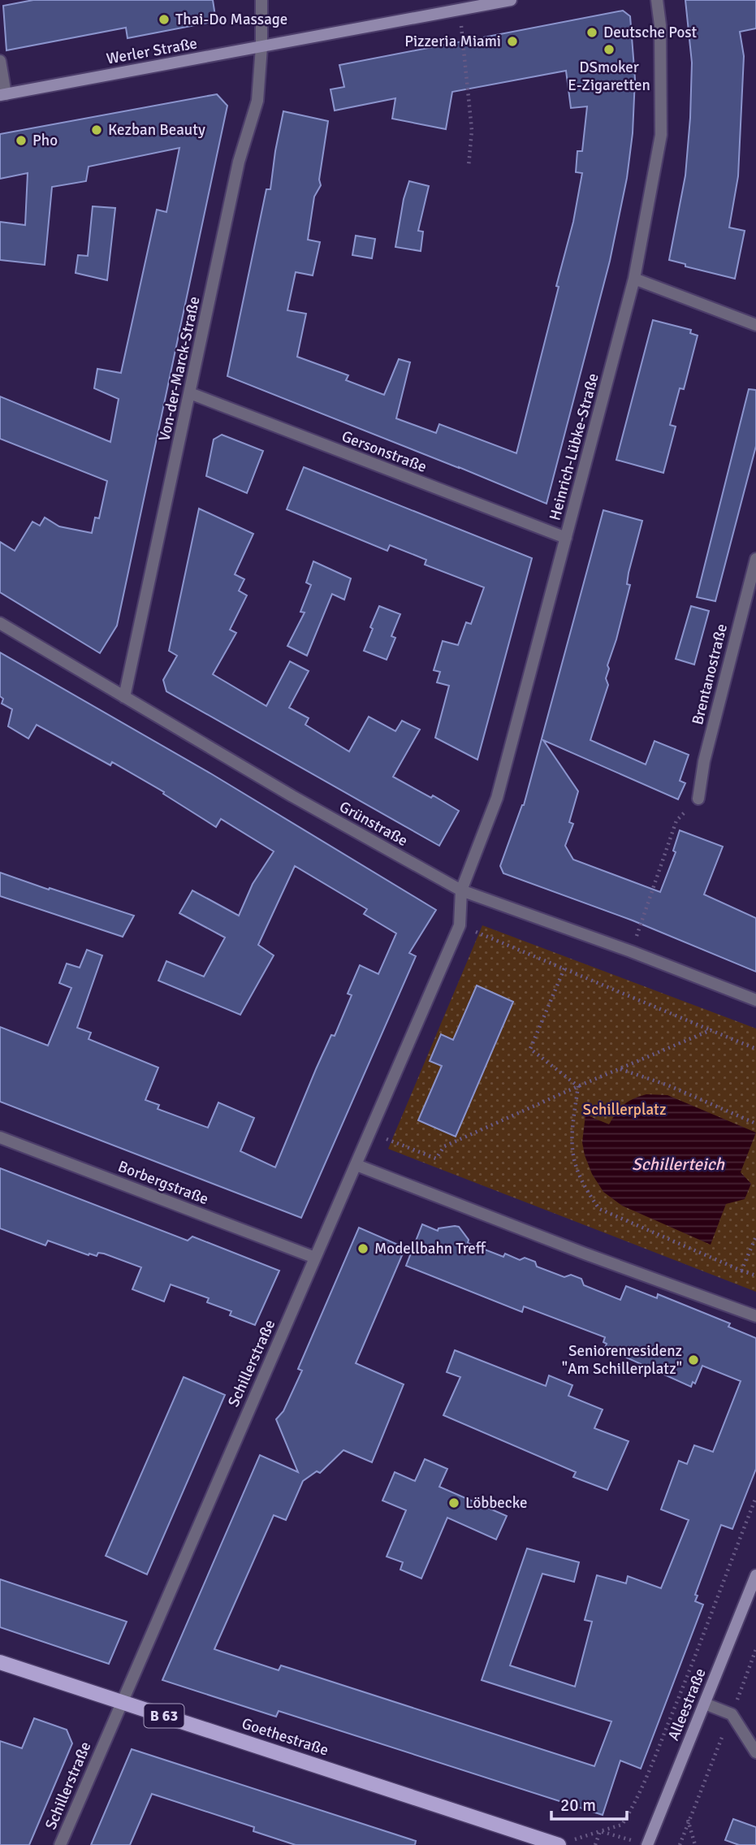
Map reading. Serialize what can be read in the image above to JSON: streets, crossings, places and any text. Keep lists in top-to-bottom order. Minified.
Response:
{"streets":{"main road":["Werler Straße","Alleestraße","B 63","Goethestraße"],"street":["Von-der-Marck-Straße","Heinrich-Lübke-Straße","Gersonstraße","Brentanostraße","Grünstraße","Borbergstraße","Schillerstraße"]},"crossings":[["Werler Straße","Von-der-Marck-Straße"],["Von-der-Marck-Straße","Gersonstraße"],["Von-der-Marck-Straße","Grünstraße"],["Heinrich-Lübke-Straße","Gersonstraße"],["Heinrich-Lübke-Straße","Grünstraße"],["Heinrich-Lübke-Straße","Schillerstraße"],["Grünstraße","Schillerstraße"],["Borbergstraße","Schillerstraße"],["Schillerstraße","Goethestraße"]],"water":["Schillerteich"],"parks":["Schillerplatz"],"places":["Thai-Do Massage","Deutsche Post","Pizzeria Miami","DSmoker E-Zigaretten","Kezban Beauty","Pho","Modellbahn Treff","Seniorenresidenz \"Am Schillerplatz\"","Löbbecke"],"scale_bar":"20 m"}
